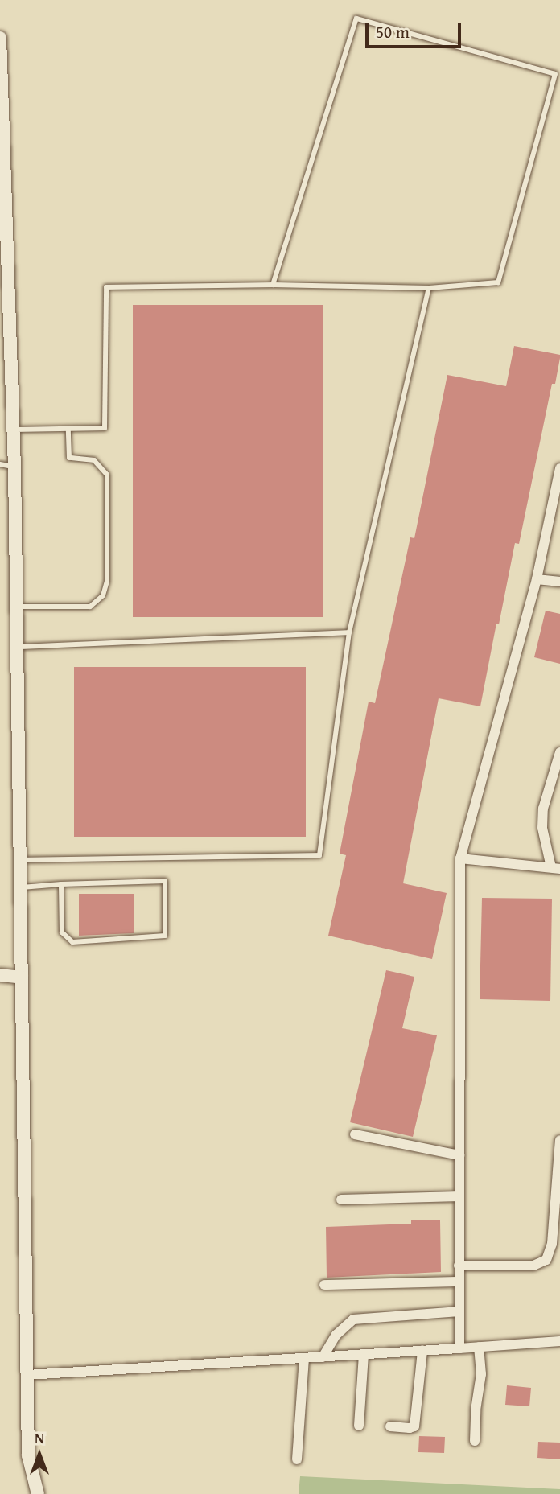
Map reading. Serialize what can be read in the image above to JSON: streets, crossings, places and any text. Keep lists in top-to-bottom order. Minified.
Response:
{"scale_bar":"50 m","north":"top"}
